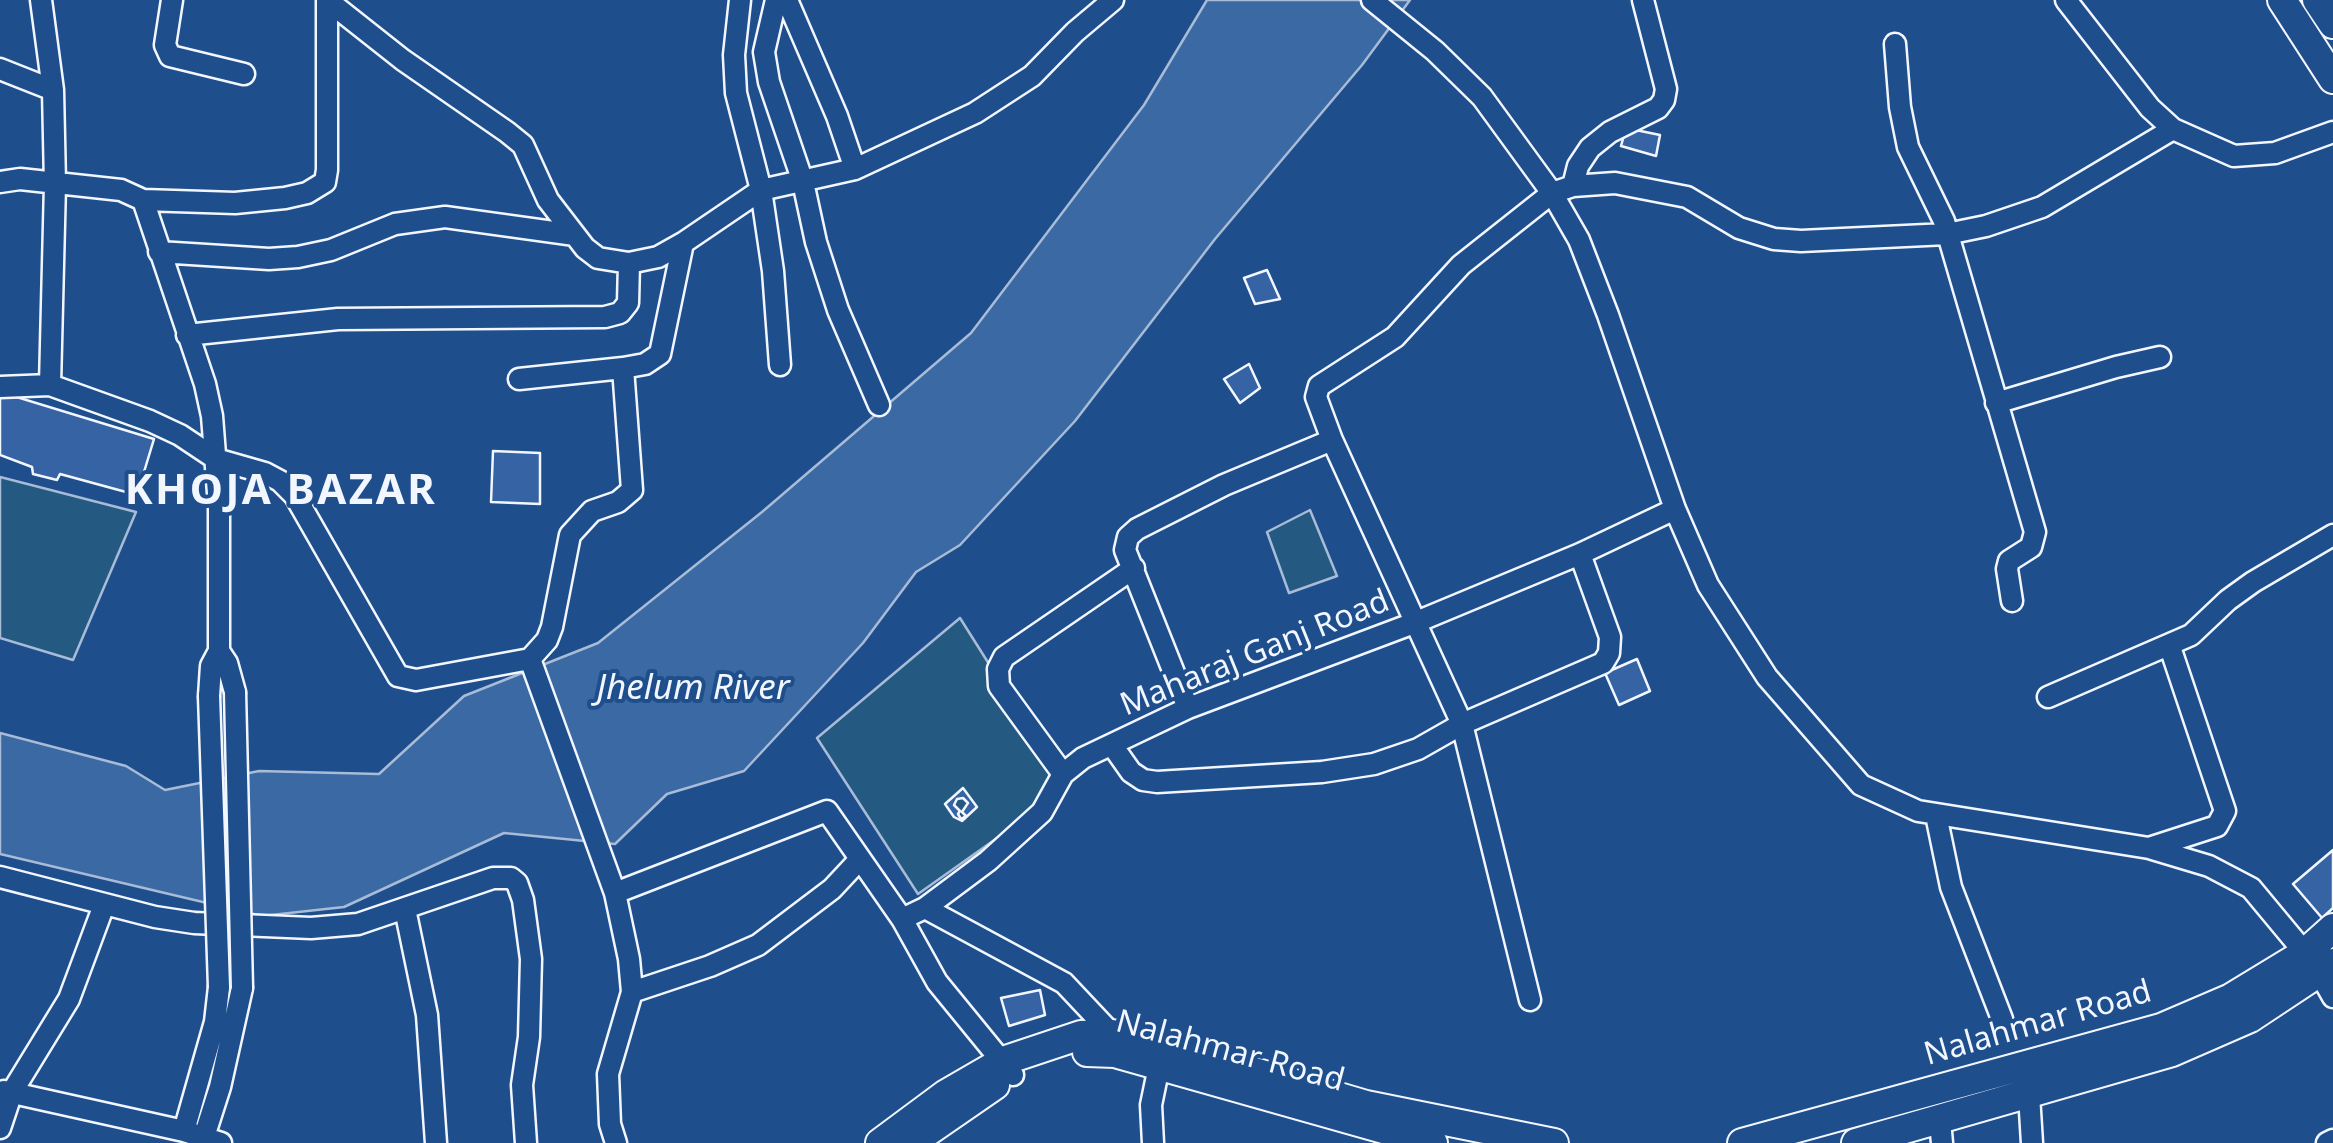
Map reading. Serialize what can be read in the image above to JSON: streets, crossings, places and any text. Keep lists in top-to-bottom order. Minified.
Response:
{"streets":{"main road":["Nalahmar Road"],"street":["Maharaj Ganj Road"]},"districts":["KHOJA BAZAR"],"water":["Jhelum River"]}
